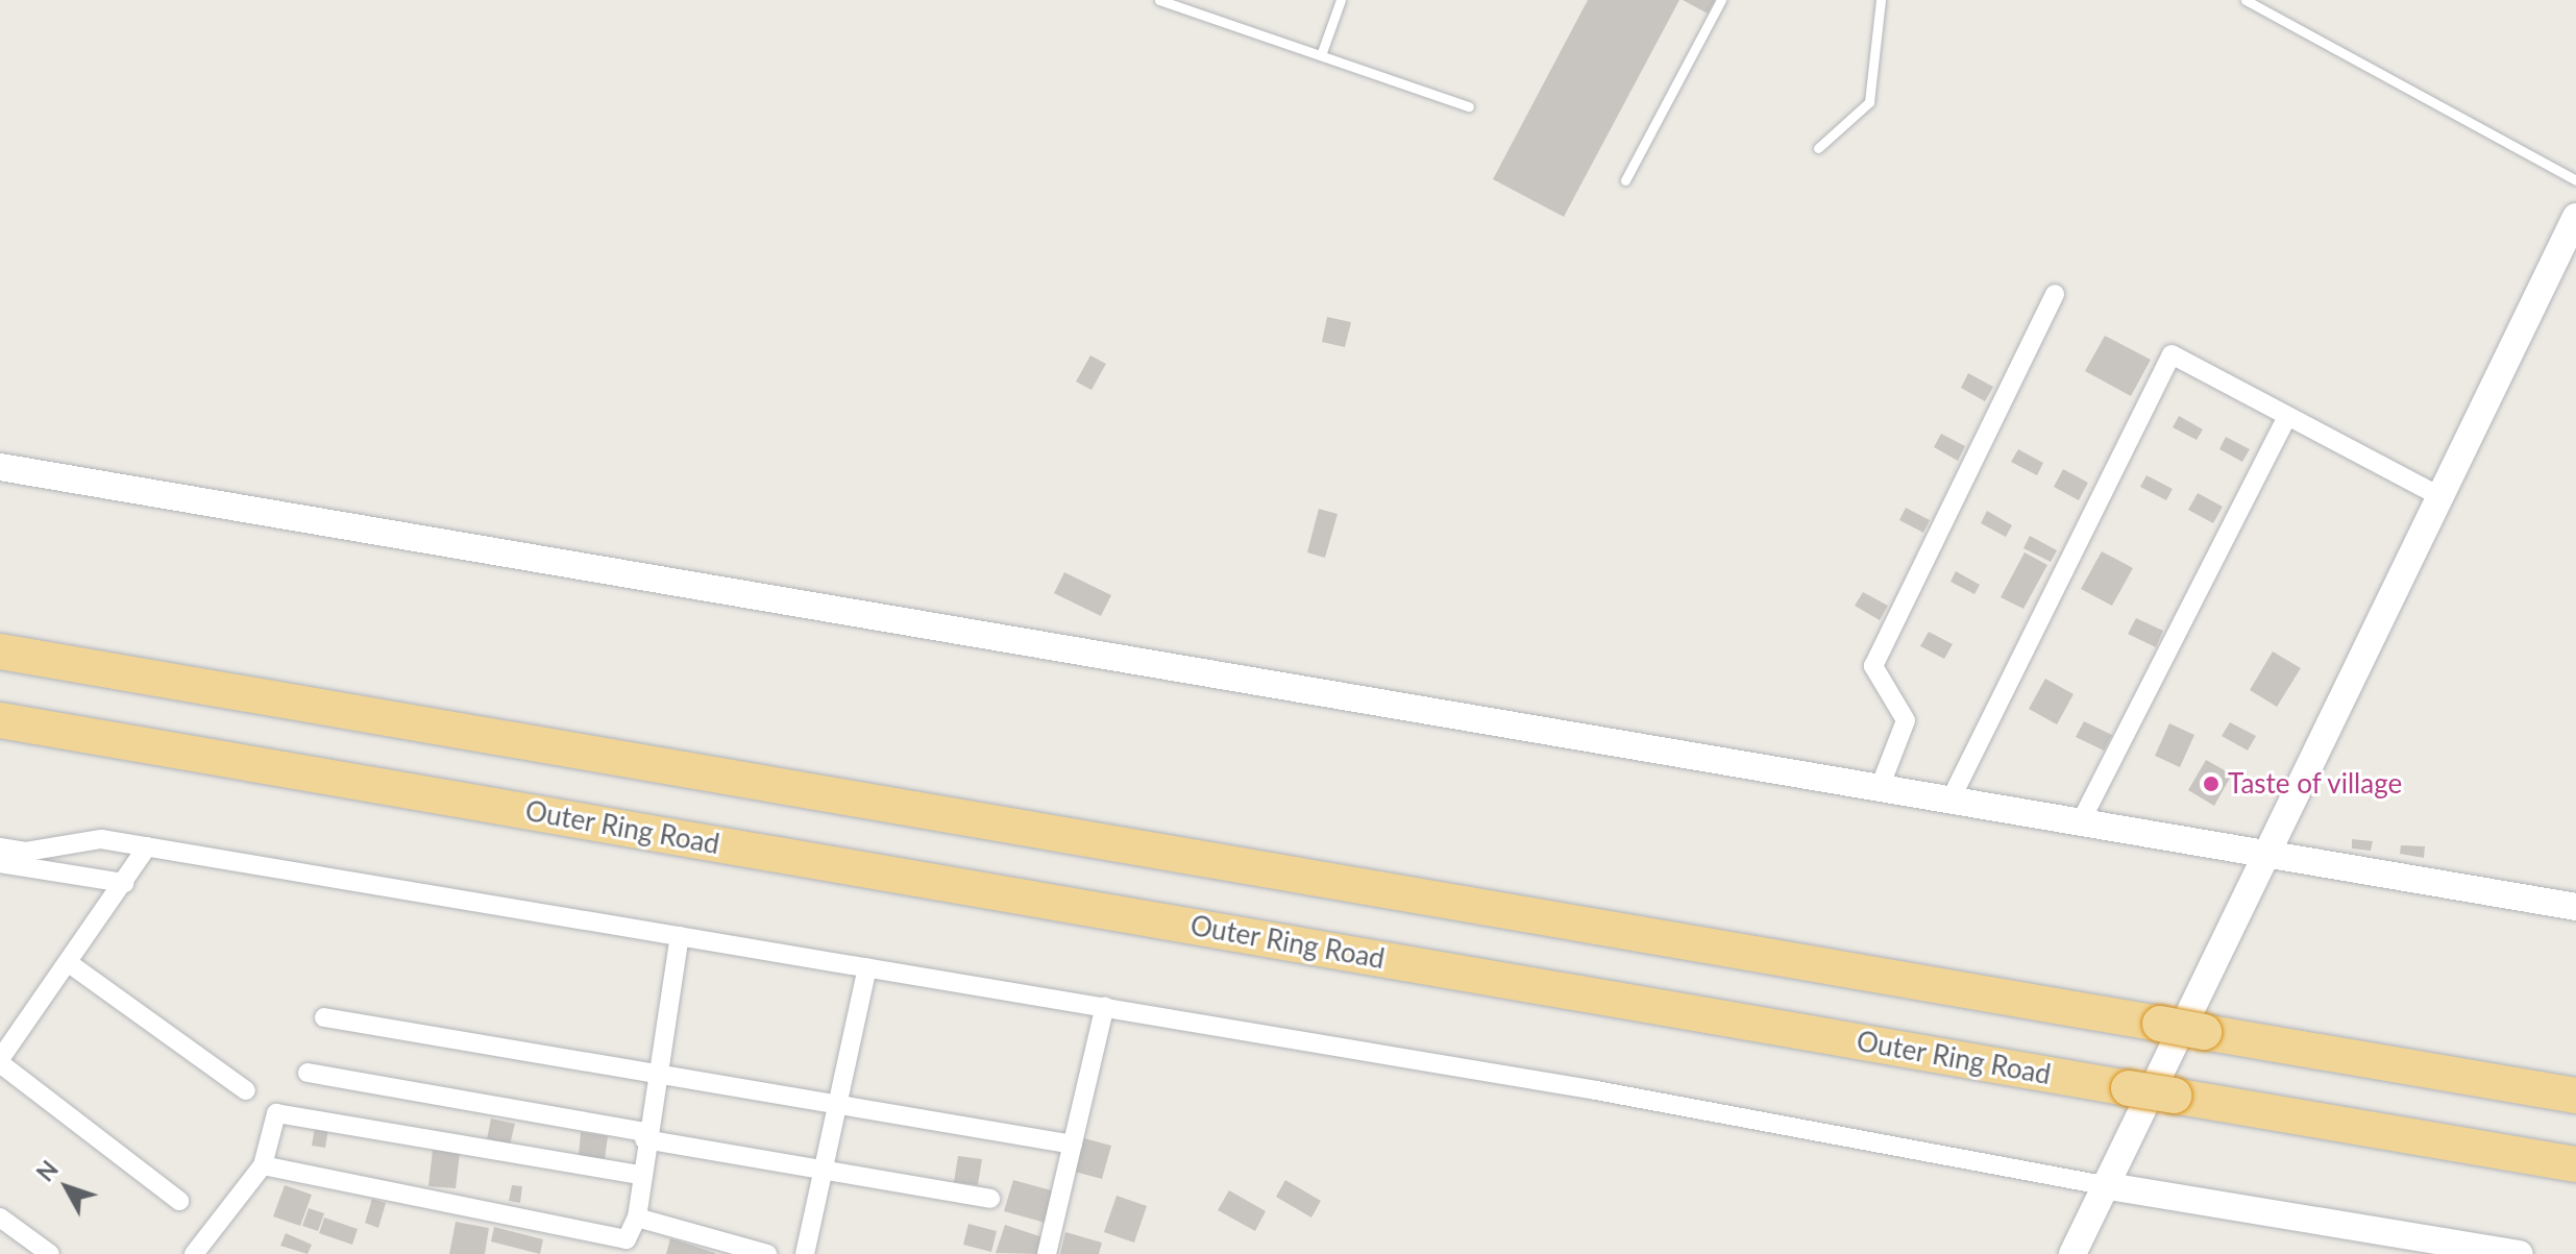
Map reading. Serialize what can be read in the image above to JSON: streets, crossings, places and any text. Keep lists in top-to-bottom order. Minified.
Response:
{"streets":{"highway":["Outer Ring Road"]},"places":["Taste of village"],"north":"top left"}
